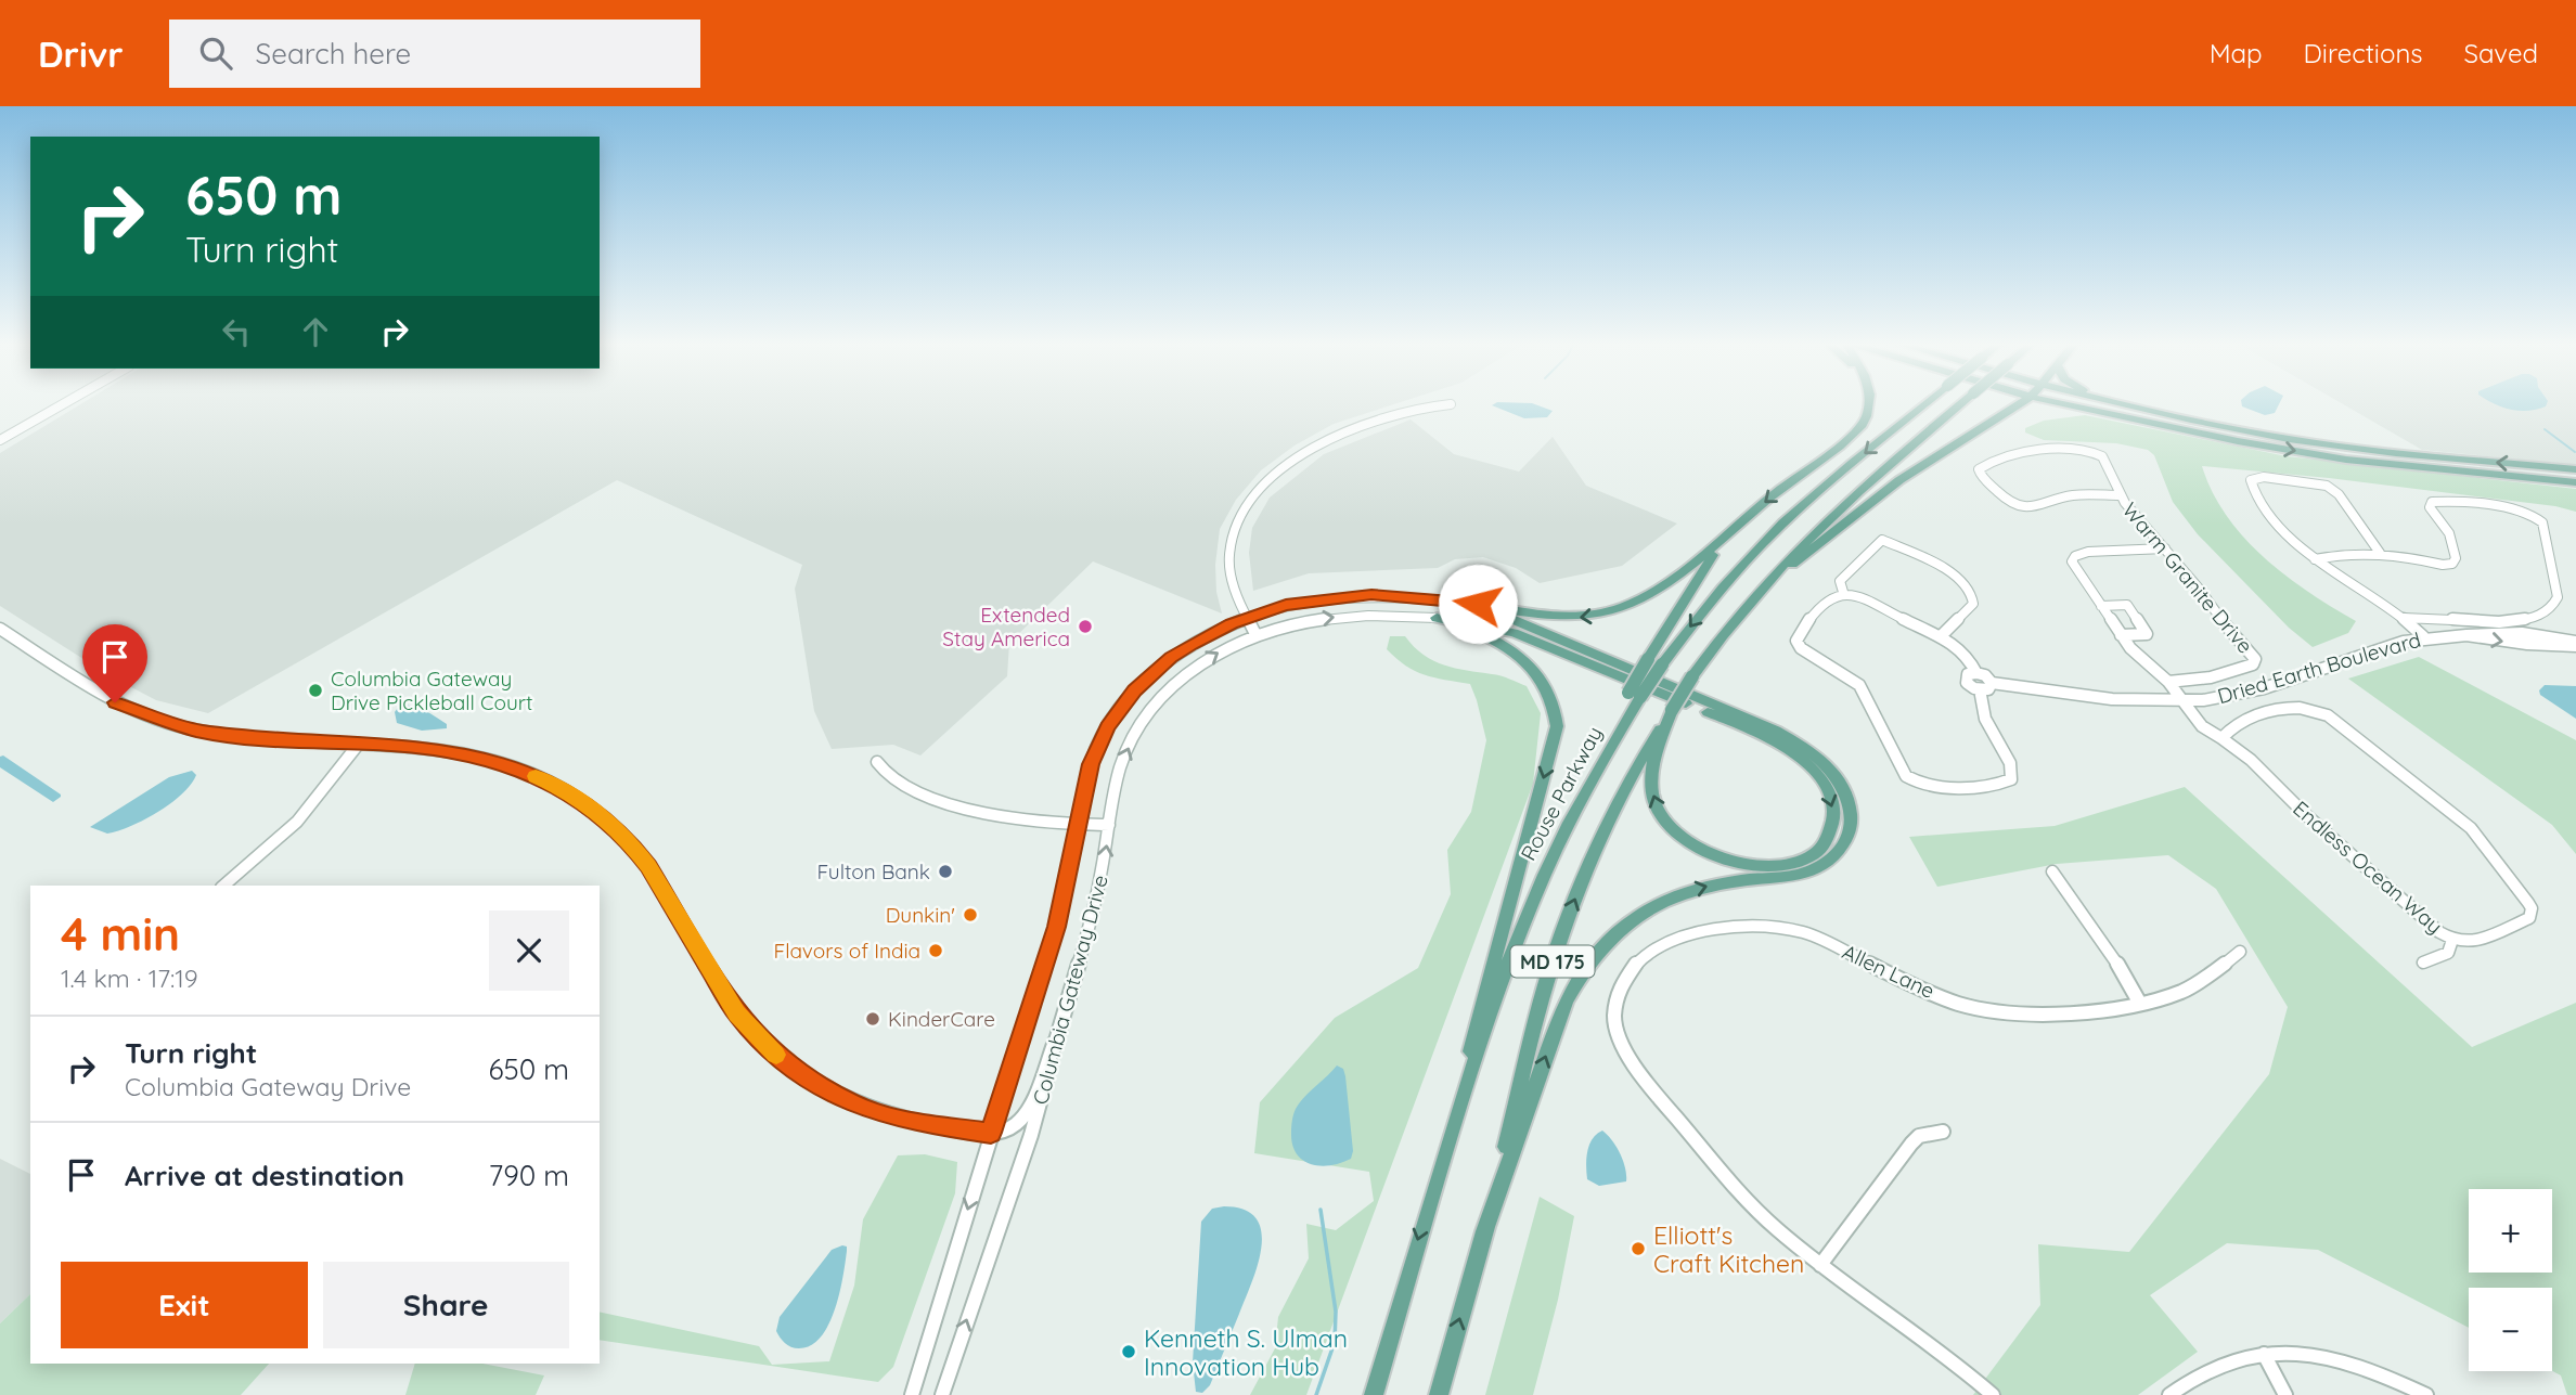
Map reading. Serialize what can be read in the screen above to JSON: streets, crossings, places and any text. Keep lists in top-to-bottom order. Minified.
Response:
{"streets":{"main road":["Rouse Parkway","MD 175"],"street":["Warm Granite Drive","Dried Earth Boulevard","Endless Ocean Way","Allen Lane","Columbia Gateway Drive"]},"crossings":[["Warm Granite Drive","Endless Ocean Way"],["Dried Earth Boulevard","Endless Ocean Way"]],"places":["Extended Stay America","Columbia Gateway Drive Pickleball Court","Fulton Bank","Dunkin'","Flavors of India","KinderCare","Elliott's Craft Kitchen","Kenneth S. Ulman Innovation Hub"],"page":{"header":"Drivr","search":"Search here","nav":["Map","Directions","Saved"],"turn":["650 m","Turn right"],"heading":["4 min","1.4 km · 17:19"],"list":[{"name":"Turn right","note":"Columbia Gateway Drive","value":"650 m"},{"name":"Arrive at destination","value":"790 m"}],"map_buttons":["+","−"],"buttons":["Exit","Share"]}}
